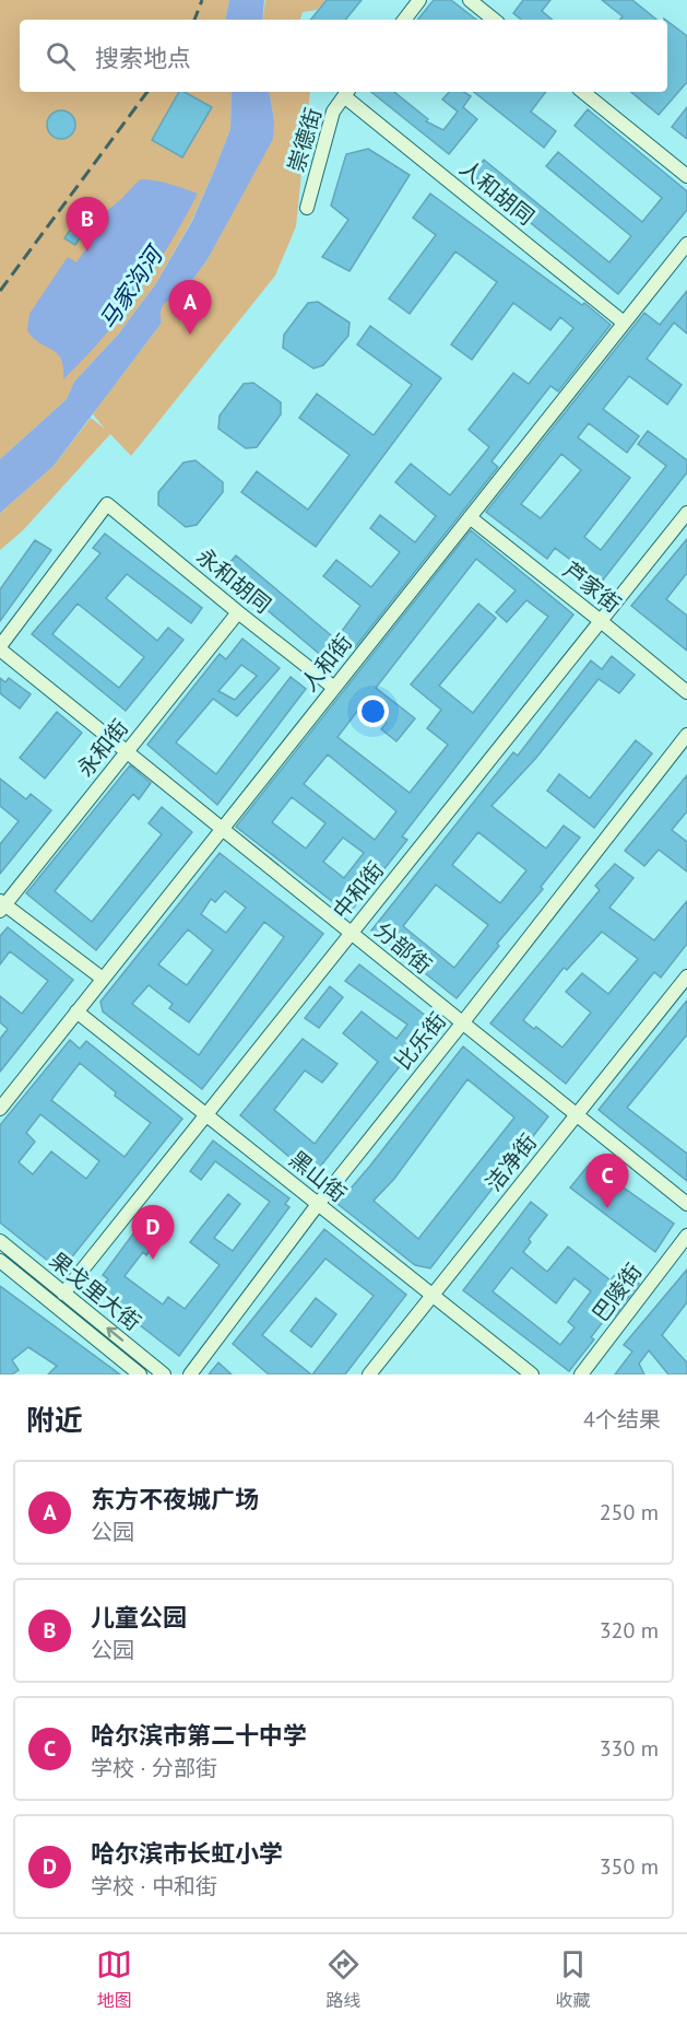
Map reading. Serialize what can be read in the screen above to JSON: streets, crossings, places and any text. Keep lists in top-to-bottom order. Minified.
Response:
{"streets":{"street":["崇德街","人和胡同","永和胡同","芦家街","人和街","永和街","中和街","分部街","比乐街","洁净街","黑山街","果戈里大街","巴陵街"]},"crossings":[["崇德街","人和胡同"],["人和胡同","人和街"],["永和胡同","人和街"],["永和胡同","永和街"],["永和胡同","分部街"],["芦家街","人和街"],["芦家街","中和街"],["人和街","分部街"],["人和街","黑山街"],["永和街","分部街"],["中和街","分部街"],["中和街","黑山街"],["中和街","果戈里大街"],["分部街","比乐街"],["分部街","洁净街"],["比乐街","黑山街"],["洁净街","黑山街"]],"water":["马家沟河"],"page":{"search":"搜索地点","pins":["B","A","C","D"],"heading":["附近","4个结果"],"list":[{"mark":"A","name":"东方不夜城广场","note":"公园","value":"250 m"},{"mark":"B","name":"儿童公园","note":"公园","value":"320 m"},{"mark":"C","name":"哈尔滨市第二十中学","note":"学校 · 分部街","value":"330 m"},{"mark":"D","name":"哈尔滨市长虹小学","note":"学校 · 中和街","value":"350 m"}],"nav":["地图","路线","收藏"]}}
